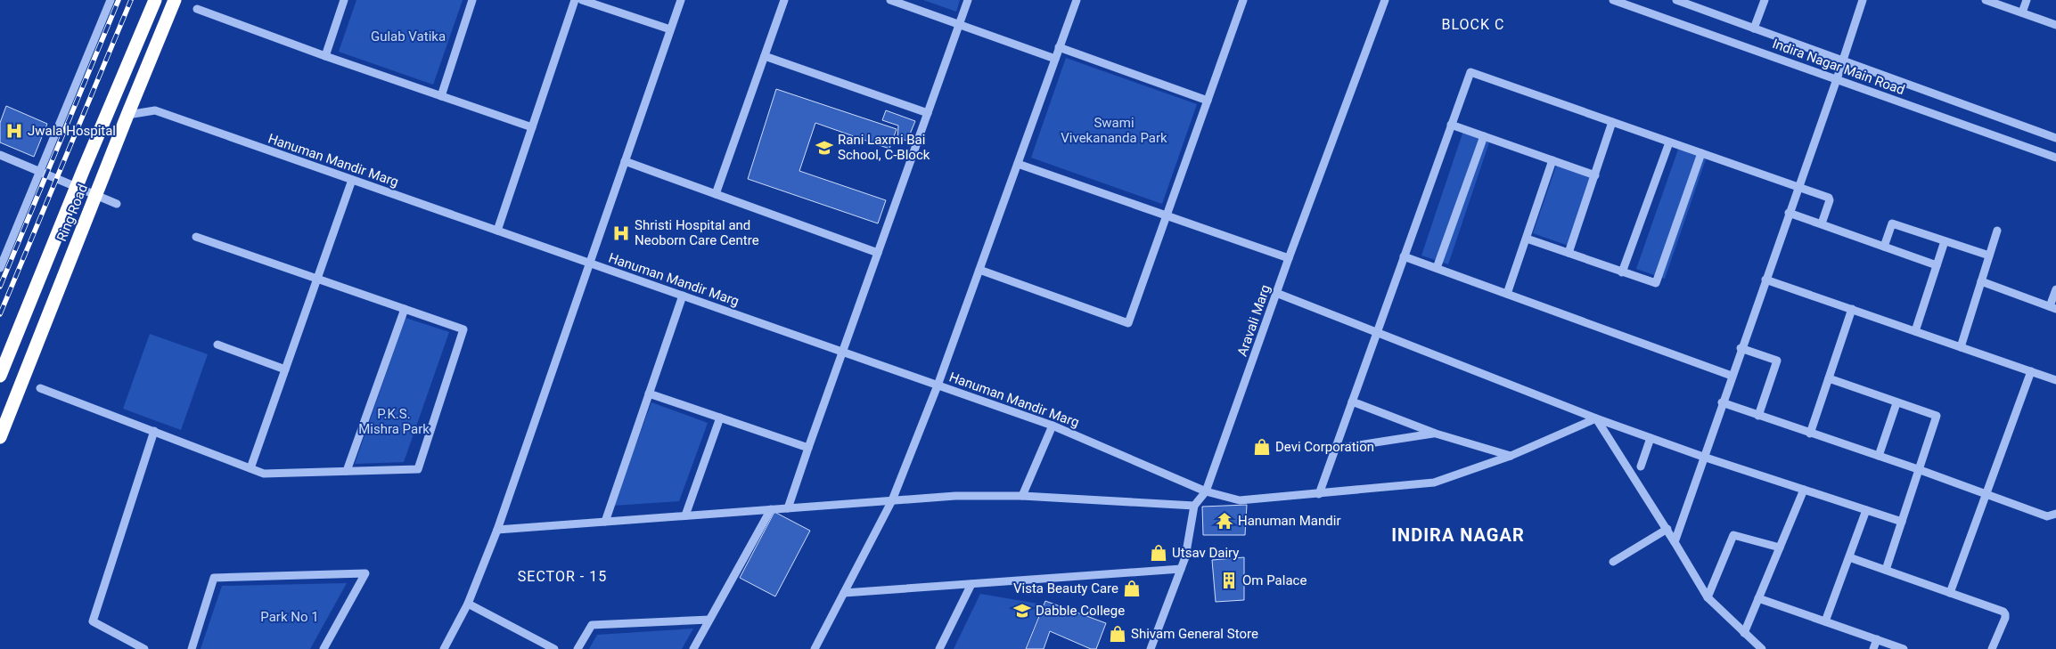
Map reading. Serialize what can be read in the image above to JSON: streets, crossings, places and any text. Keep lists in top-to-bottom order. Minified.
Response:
{"streets":{"highway":["Ring Road"],"street":["Indira Nagar Main Road","Hanuman Mandir Marg","Aravali Marg"]},"crossings":[["Hanuman Mandir Marg","Ring Road"],["Hanuman Mandir Marg","Aravali Marg"]],"districts":["BLOCK C","INDIRA NAGAR","SECTOR - 15"],"parks":["Gulab Vatika","Swami Vivekananda Park","P.K.S. Mishra Park","Park No 1"],"places":{"hospital":["Jwala Hospital","Shristi Hospital and Neoborn Care Centre"],"school or university":["Rani Laxmi Bai School, C-Block","Dabble College"],"shop":["Devi Corporation","Utsav Dairy","Vista Beauty Care","Shivam General Store"],"temple":["Hanuman Mandir"],"building":["Om Palace"]}}
